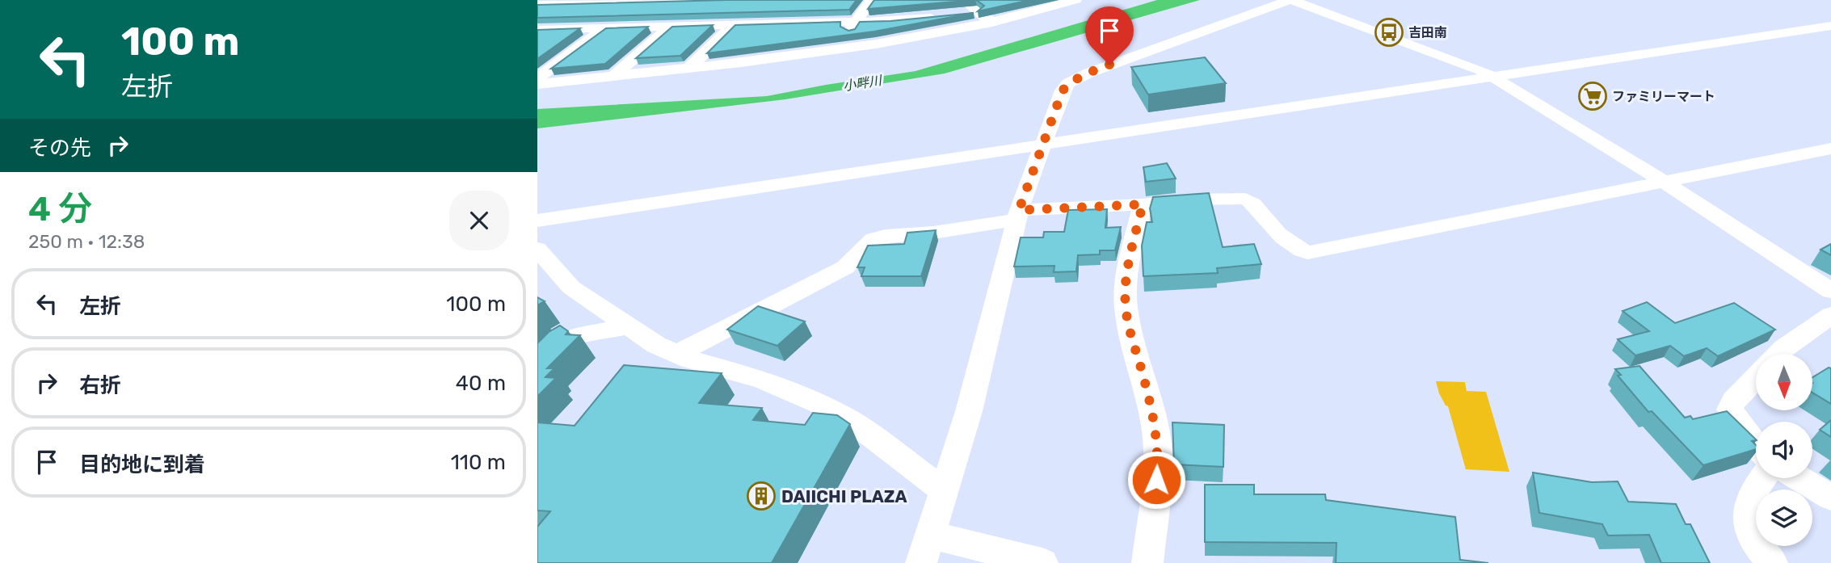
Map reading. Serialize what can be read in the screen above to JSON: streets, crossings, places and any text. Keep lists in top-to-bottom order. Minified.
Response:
{"water":["小畔川"],"places":{"bus stop":["吉田南"],"supermarket":["ファミリーマート"],"building":["DAIICHI PLAZA"]},"north":"bottom","page":{"turn":["100 m","左折"],"then":"その先","heading":["4 分","250 m · 12:38"],"list":[{"name":"左折","value":"100 m"},{"name":"右折","value":"40 m"},{"name":"目的地に到着","value":"110 m"}]}}
